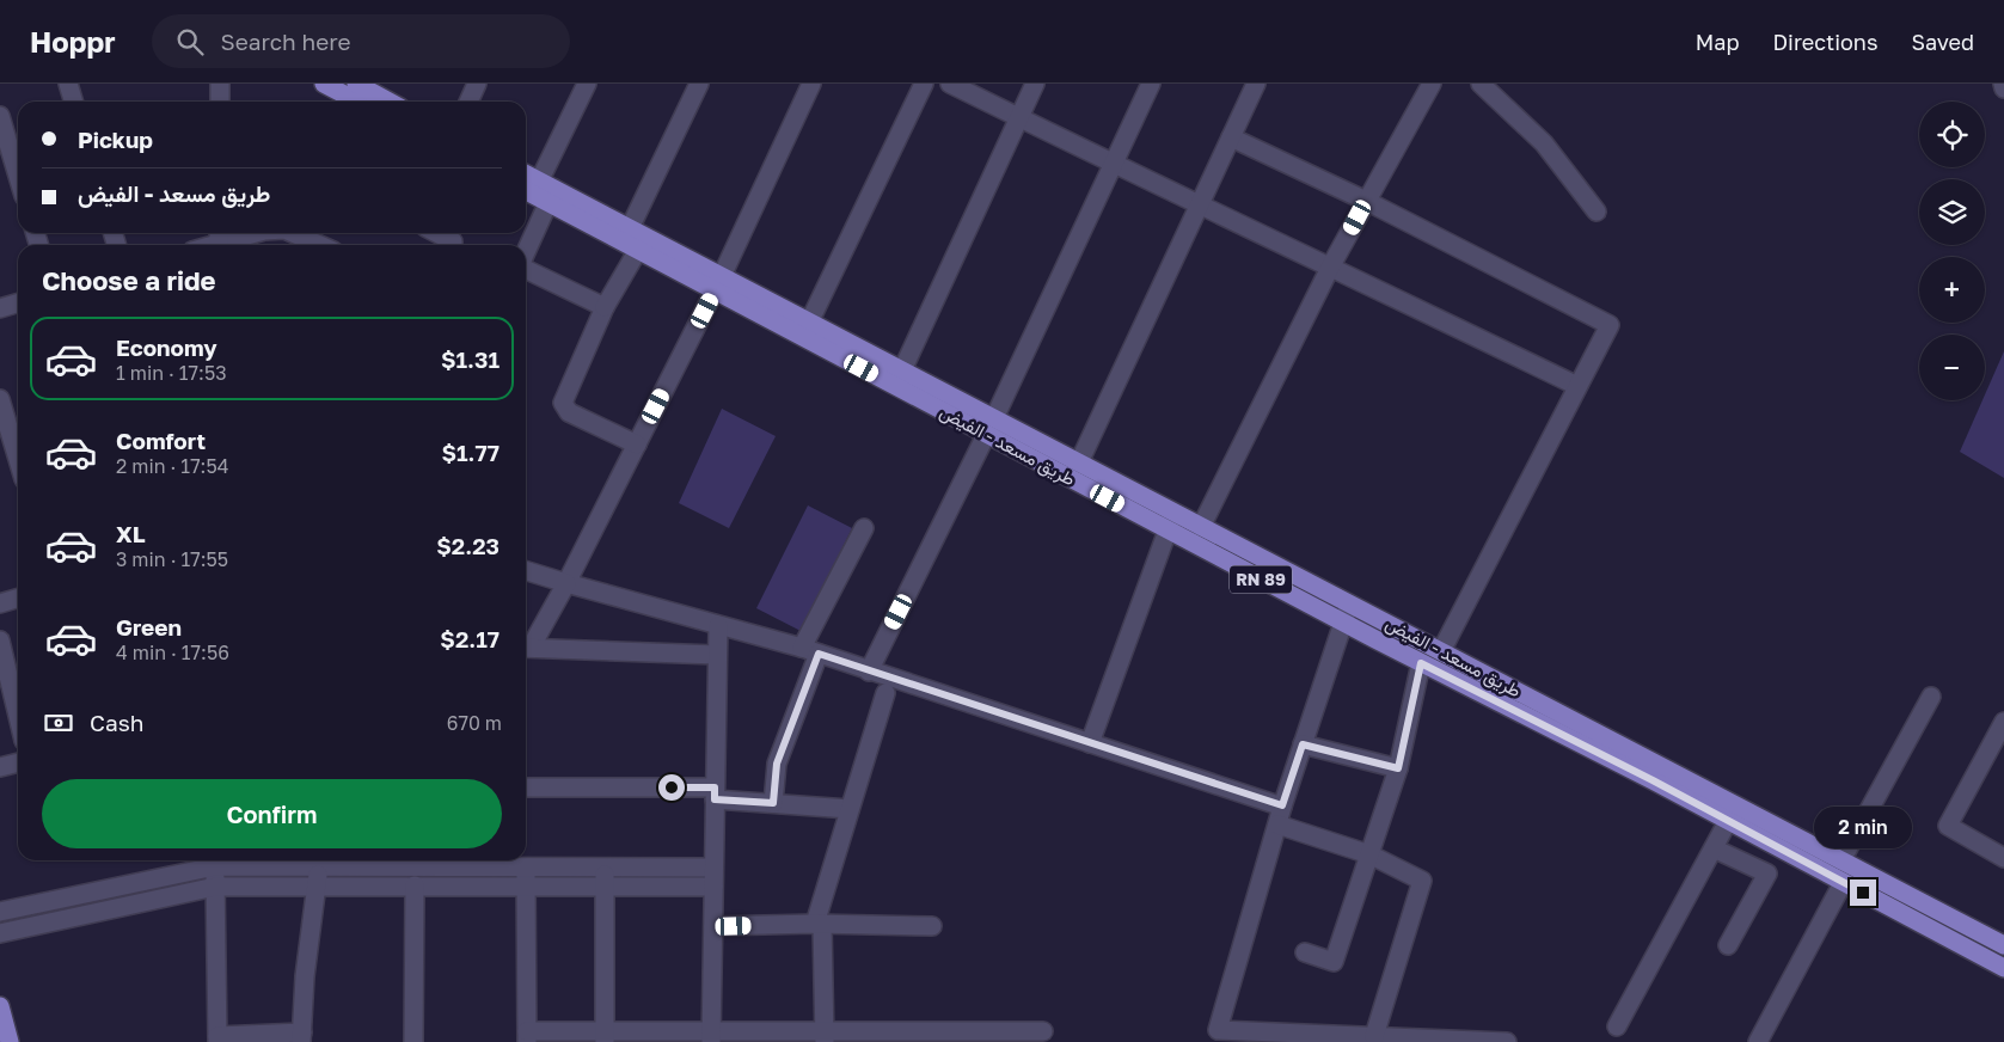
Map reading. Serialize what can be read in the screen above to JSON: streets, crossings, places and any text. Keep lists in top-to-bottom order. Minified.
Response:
{"streets":{"main road":["طريق مسعد - الفيض","RN 89"]},"page":{"header":"Hoppr","search":"Search here","nav":["Map","Directions","Saved"],"map_buttons":["+","−"],"banner":["Pickup","طريق مسعد - الفيض"],"heading":"Choose a ride","list":[{"name":"Economy","note":"1 min · 17:53","value":"$1.31"},{"name":"Comfort","note":"2 min · 17:54","value":"$1.77"},{"name":"XL","note":"3 min · 17:55","value":"$2.23"},{"name":"Green","note":"4 min · 17:56","value":"$2.17"}],"pay":["Cash","670 m"],"buttons":"Confirm","bubble":"2 min"}}
